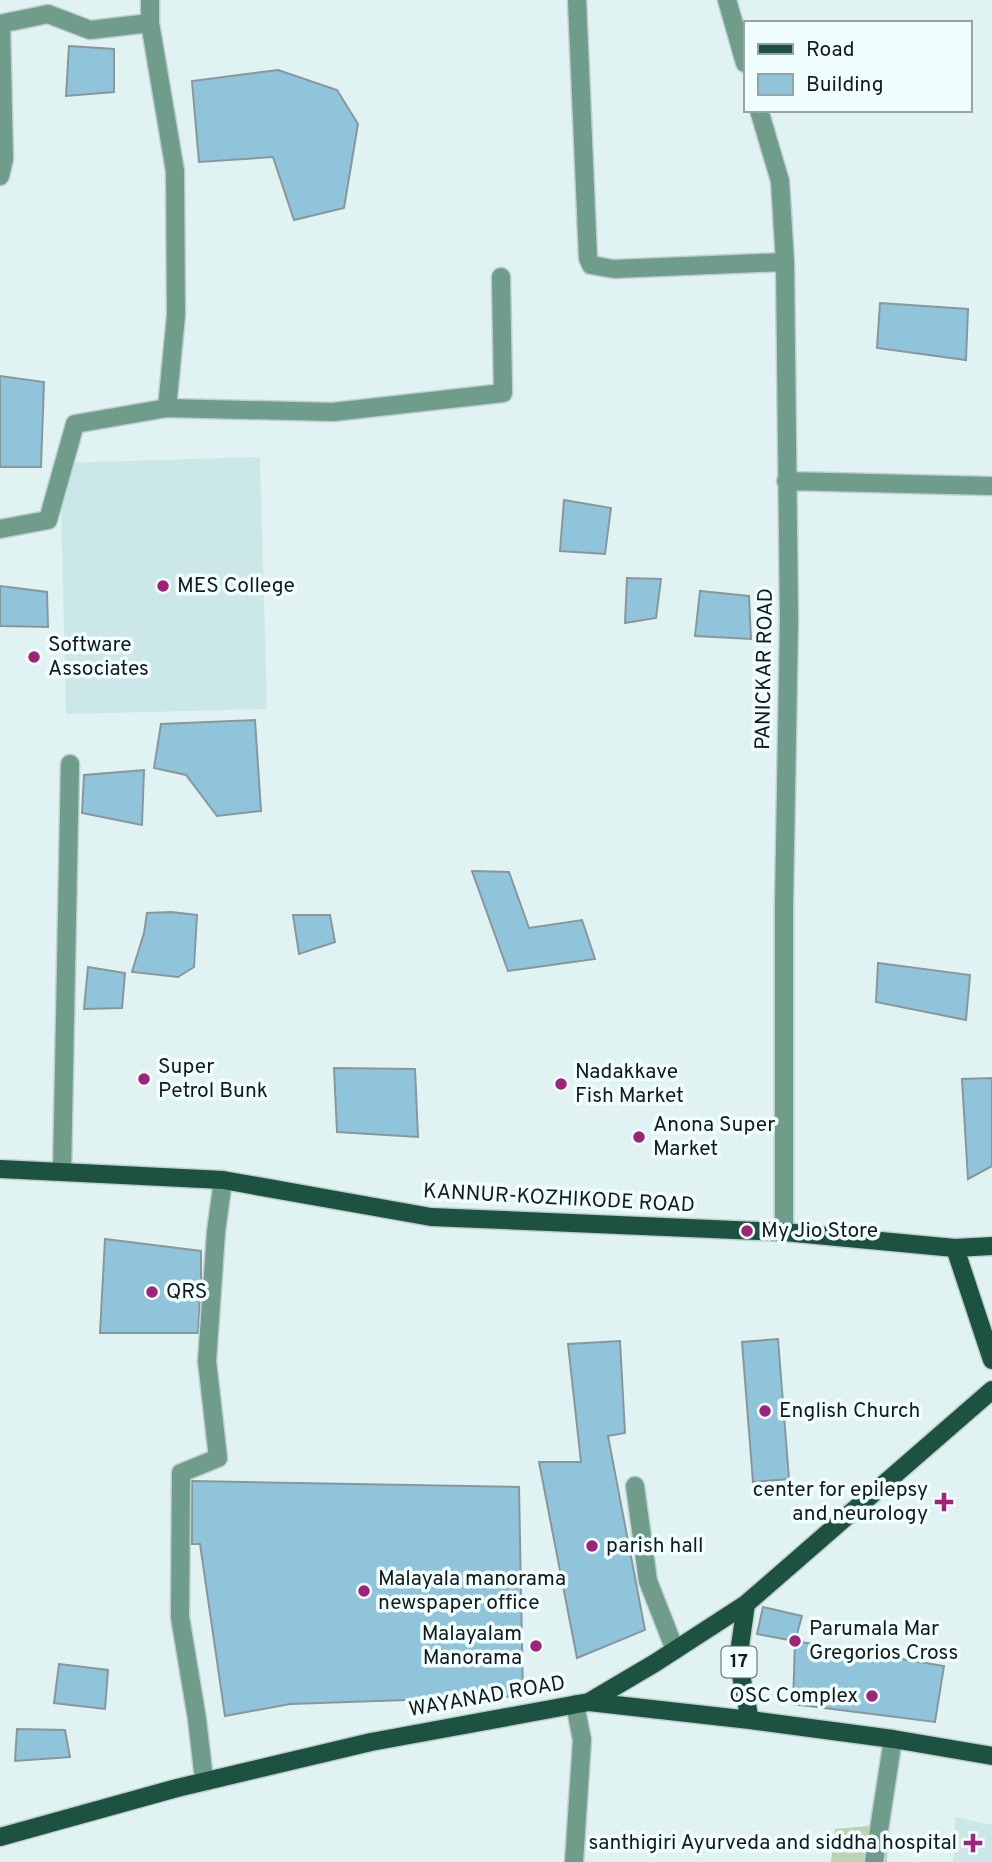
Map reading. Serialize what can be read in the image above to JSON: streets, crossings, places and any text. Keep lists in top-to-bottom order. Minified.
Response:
{"streets":{"main road":["KANNUR-KOZHIKODE ROAD","17","WAYANAD ROAD"],"street":["PANICKAR ROAD"]},"crossings":[["PANICKAR ROAD","KANNUR-KOZHIKODE ROAD"],["17","WAYANAD ROAD"]],"places":{"other":["MES College","Software Associates","Super Petrol Bunk","Nadakkave Fish Market","Anona Super Market","My Jio Store","QRS","English Church","parish hall","Malayala manorama newspaper office","Parumala Mar Gregorios Cross","Malayalam Manorama","OSC Complex"],"health":["center for epilepsy and neurology","santhigiri Ayurveda and siddha hospital"]},"legend":["Road","Building"]}
